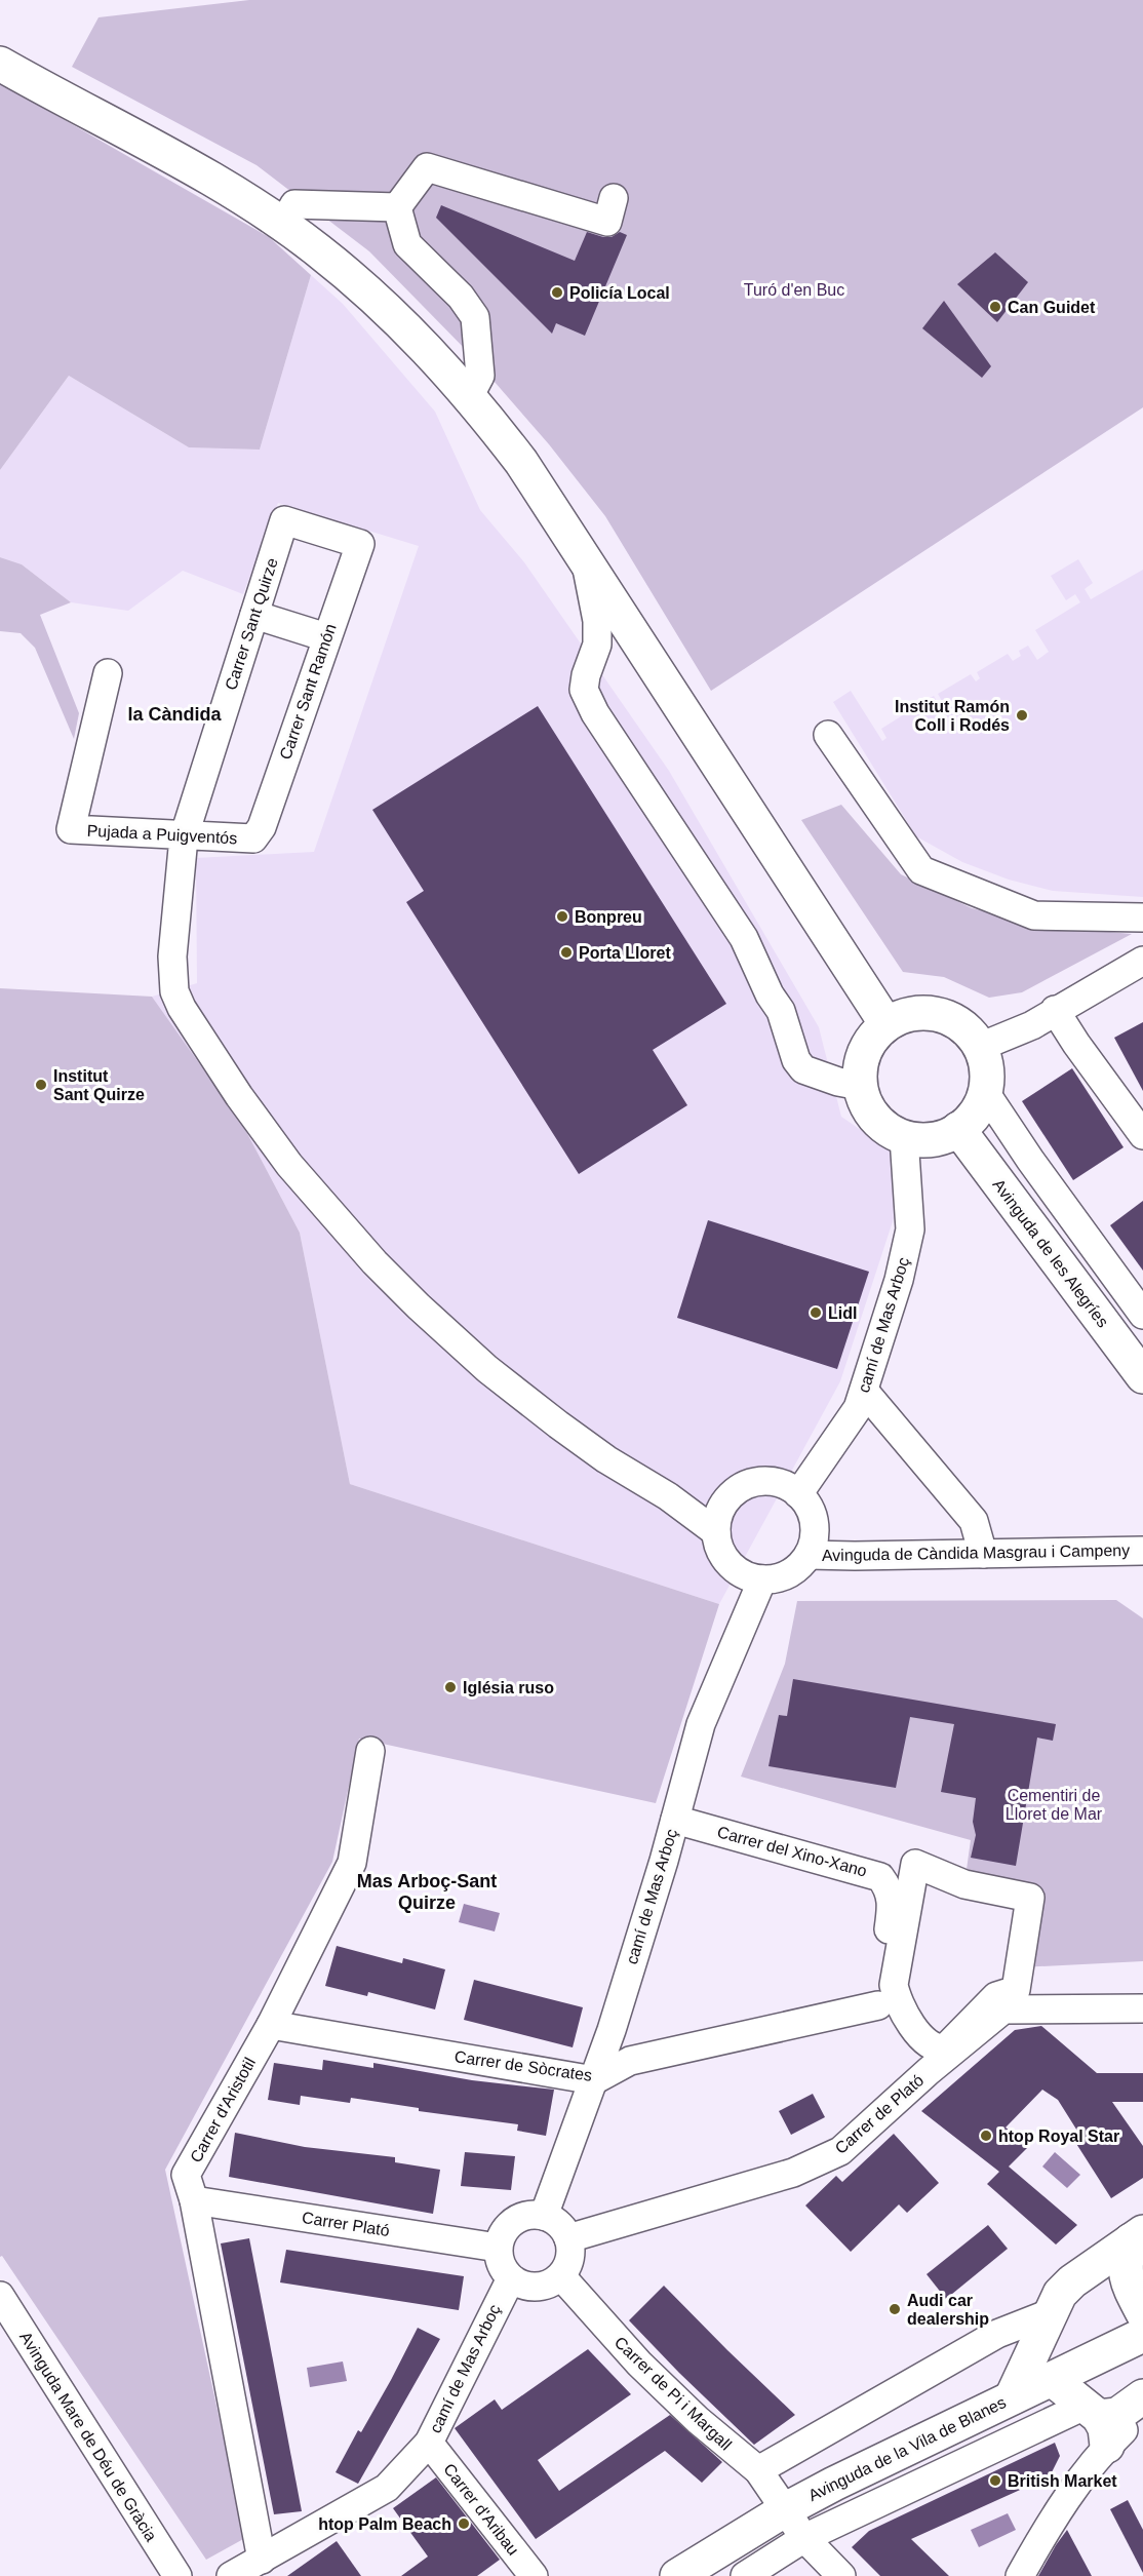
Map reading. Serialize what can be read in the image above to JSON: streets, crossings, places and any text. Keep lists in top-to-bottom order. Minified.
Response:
{"streets":{"main road":["Avinguda de les Alegríes","Avinguda de la Vila de Blanes"],"street":["Carrer Sant Quirze","Carrer Sant Ramón","Pujada a Puigventós","camí de Mas Arboç","Avinguda de Càndida Masgrau i Campeny","Carrer del Xino-Xano","Carrer de Sòcrates","Carrer d'Aristotil","Carrer de Plató","Carrer Plató","Carrer de Pi i Margall","Avinguda Mare de Déu de Gràcia","Carrer d'Aribau"]},"crossings":[["Carrer Sant Quirze","Carrer Sant Ramón"],["Carrer Sant Quirze","Pujada a Puigventós"],["Carrer Sant Ramón","Pujada a Puigventós"],["Avinguda de les Alegríes","camí de Mas Arboç"],["camí de Mas Arboç","Avinguda de Càndida Masgrau i Campeny"],["camí de Mas Arboç","Carrer del Xino-Xano"],["camí de Mas Arboç","Carrer de Sòcrates"],["camí de Mas Arboç","Carrer d'Aristotil"],["camí de Mas Arboç","Carrer de Plató"],["camí de Mas Arboç","Carrer Plató"],["camí de Mas Arboç","Carrer de Pi i Margall"],["camí de Mas Arboç","Carrer d'Aribau"],["Carrer del Xino-Xano","Carrer de Sòcrates"],["Carrer de Sòcrates","Carrer d'Aristotil"],["Carrer d'Aristotil","Carrer Plató"],["Carrer de Plató","Carrer Plató"],["Carrer de Plató","Carrer de Pi i Margall"],["Carrer Plató","Carrer de Pi i Margall"],["Carrer de Pi i Margall","Avinguda de la Vila de Blanes"]],"districts":["la Càndida","Mas Arboç-Sant Quirze"],"parks":["Turó d'en Buc","Cementiri de Lloret de Mar"],"places":["Policía Local","Can Guidet","Institut Ramón Coll i Rodés","Bonpreu","Porta Lloret","Institut Sant Quirze","Lidl","Iglésia ruso","htop Royal Star","Audi car dealership","British Market","htop Palm Beach"]}
